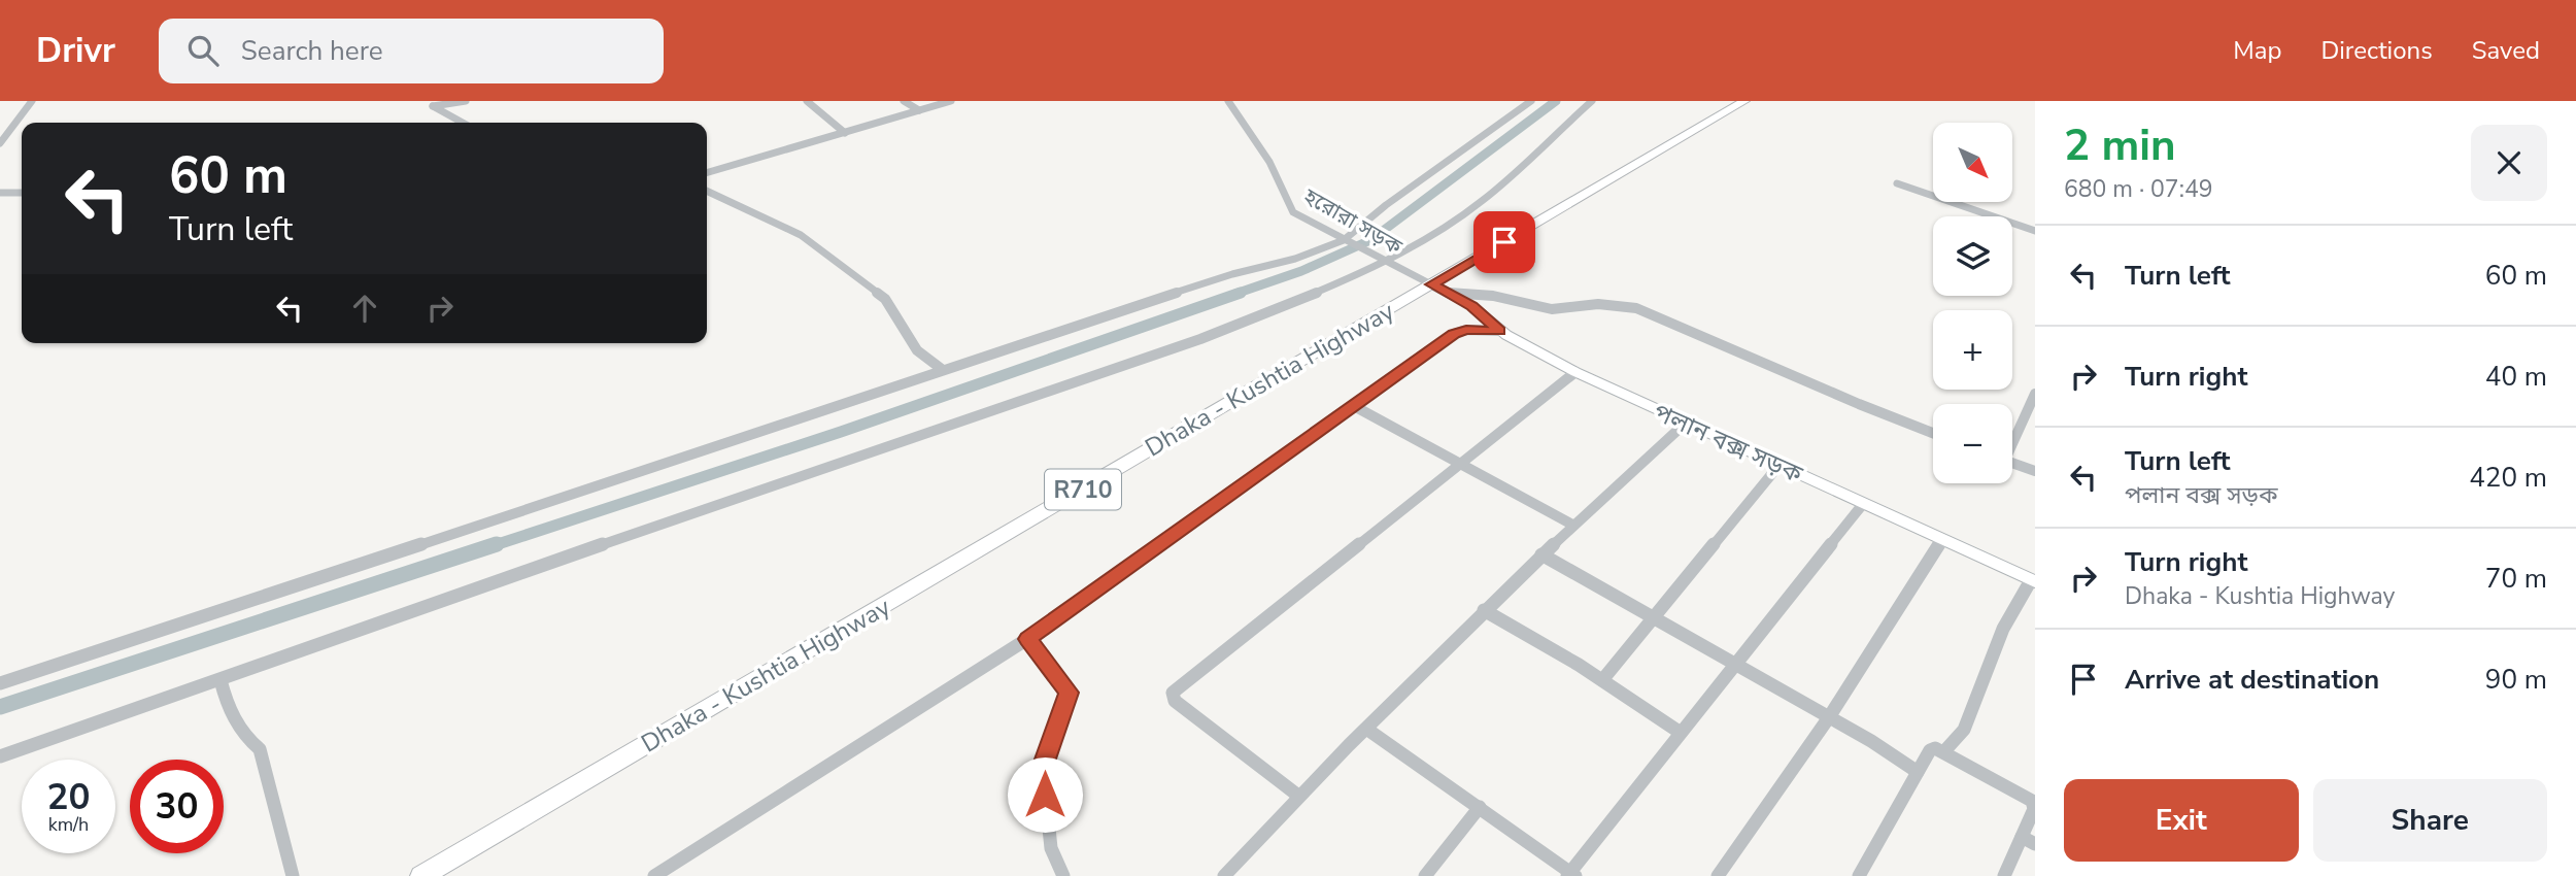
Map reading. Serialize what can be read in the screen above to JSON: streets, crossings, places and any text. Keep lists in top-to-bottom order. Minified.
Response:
{"streets":{"main road":["Dhaka - Kushtia Highway","পলান বক্স সড়ক","R710"],"street":["হরোরা সড়ক"]},"crossings":[["হরোরা সড়ক","Dhaka - Kushtia Highway"],["হরোরা সড়ক","পলান বক্স সড়ক"],["Dhaka - Kushtia Highway","পলান বক্স সড়ক"]],"north":"bottom right","page":{"header":"Drivr","search":"Search here","nav":["Map","Directions","Saved"],"heading":["2 min","680 m · 07:49"],"map_buttons":["+","−"],"turn":["60 m","Turn left"],"list":[{"name":"Turn left","value":"60 m"},{"name":"Turn right","value":"40 m"},{"name":"Turn left","note":"পলান বক্স সড়ক","value":"420 m"},{"name":"Turn right","note":"Dhaka - Kushtia Highway","value":"70 m"},{"name":"Arrive at destination","value":"90 m"}],"speed":"20 km/h","limit":"30","buttons":["Exit","Share"]}}
